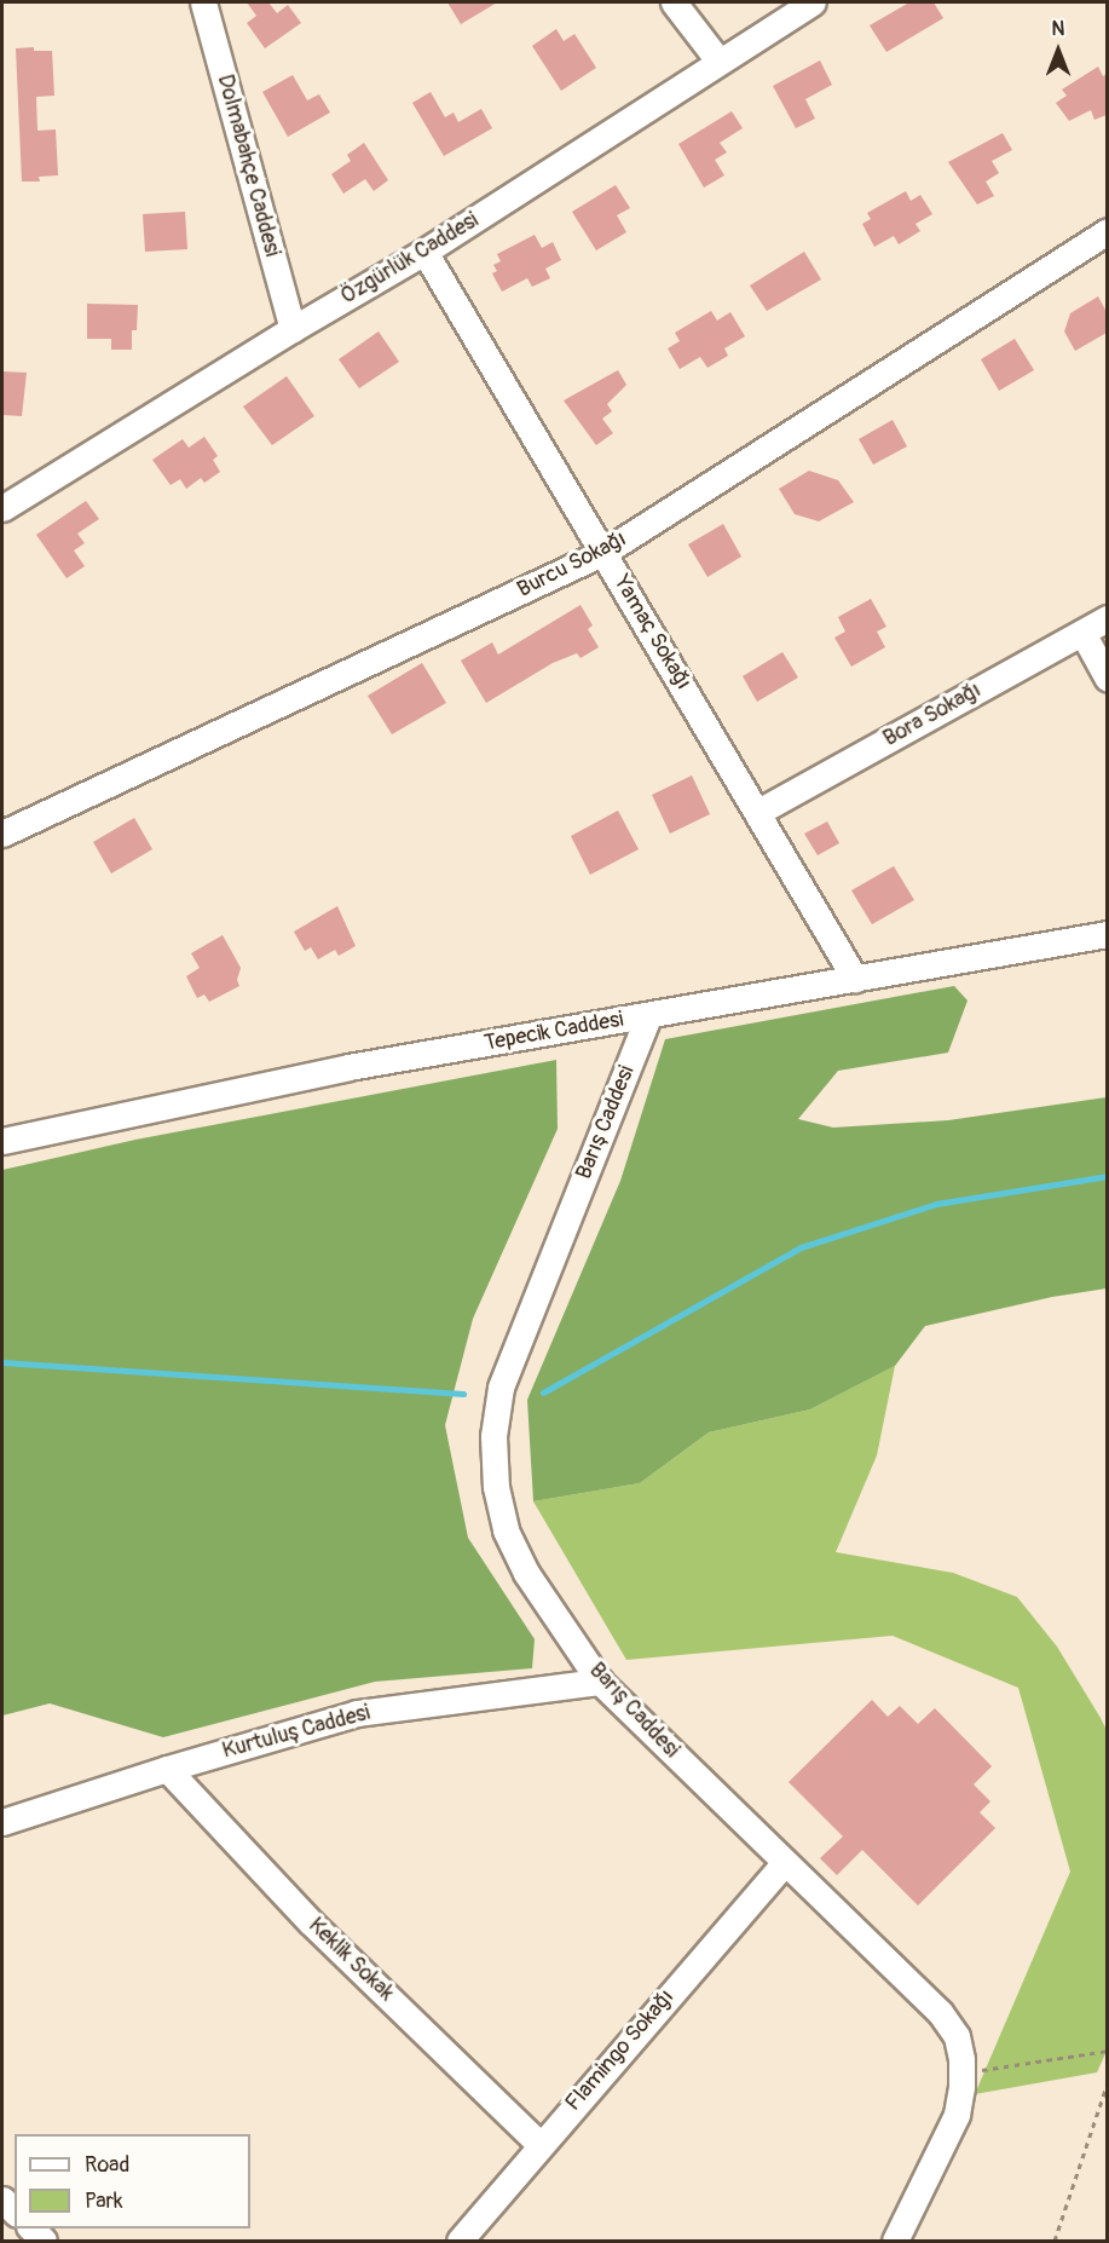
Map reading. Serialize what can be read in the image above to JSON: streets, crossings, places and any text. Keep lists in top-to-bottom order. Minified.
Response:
{"streets":{"street":["Dolmabahçe Caddesi","Özgürlük Caddesi","Burcu Sokağı","Yamaç Sokağı","Bora Sokağı","Tepecik Caddesi","Barış Caddesi","Kurtuluş Caddesi","Keklik Sokak","Flamingo Sokağı"]},"crossings":[["Dolmabahçe Caddesi","Özgürlük Caddesi"],["Özgürlük Caddesi","Yamaç Sokağı"],["Burcu Sokağı","Yamaç Sokağı"],["Yamaç Sokağı","Bora Sokağı"],["Yamaç Sokağı","Tepecik Caddesi"],["Tepecik Caddesi","Barış Caddesi"],["Barış Caddesi","Kurtuluş Caddesi"],["Barış Caddesi","Flamingo Sokağı"],["Kurtuluş Caddesi","Keklik Sokak"],["Keklik Sokak","Flamingo Sokağı"]],"legend":["Road","Park"],"north":"top"}
